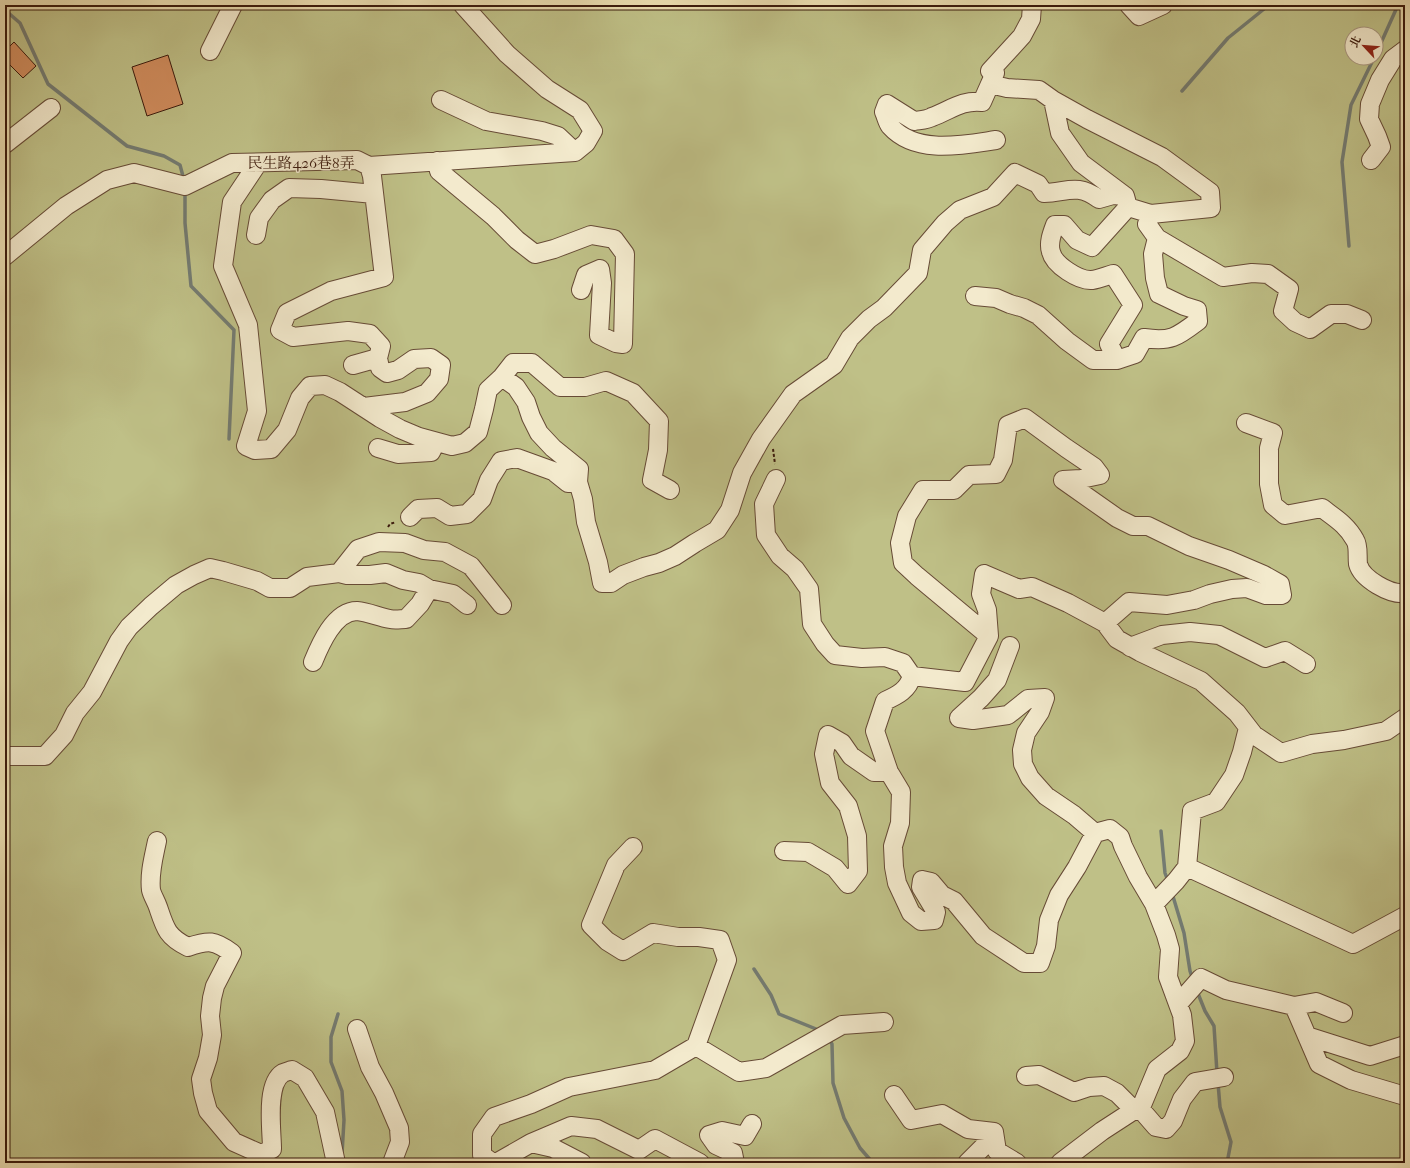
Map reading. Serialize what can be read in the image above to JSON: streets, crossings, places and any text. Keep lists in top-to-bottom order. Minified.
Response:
{"streets":{"street":["民生路426巷8弄"]},"north":"top left"}
